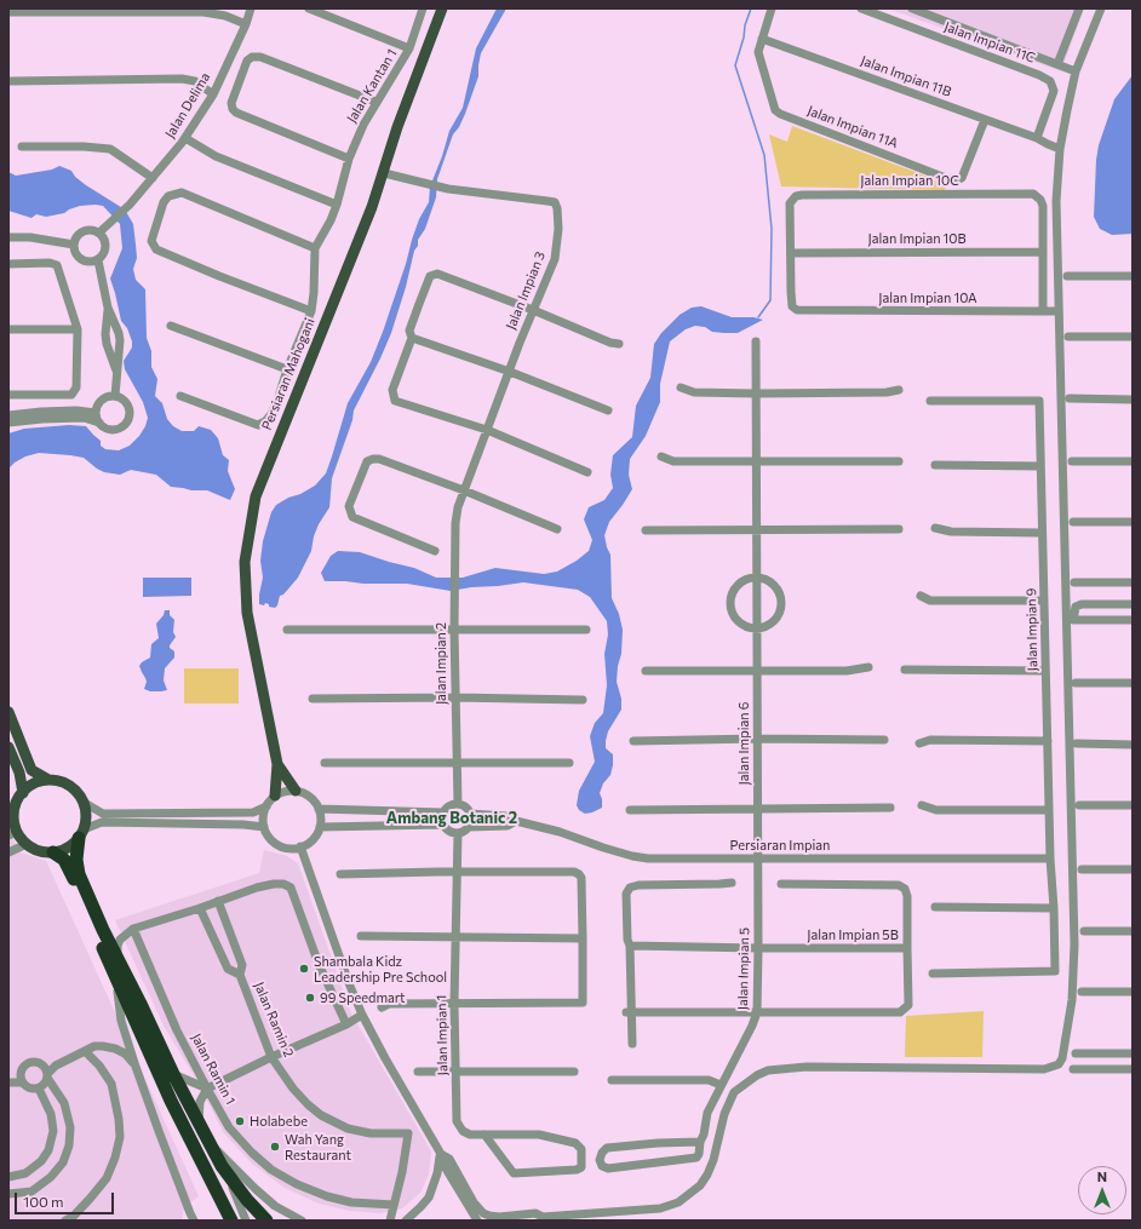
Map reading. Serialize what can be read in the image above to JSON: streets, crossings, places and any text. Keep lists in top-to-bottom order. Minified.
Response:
{"streets":{"main road":["Persiaran Mahogani"],"street":["Jalan Impian 11C","Jalan Impian 11B","Jalan Kantan 1","Jalan Delima","Jalan Impian 11A","Jalan Impian 10C","Jalan Impian 10B","Jalan Impian 3","Jalan Impian 10A","Jalan Impian 9","Jalan Impian 2","Jalan Impian 6","Persiaran Impian","Jalan Impian 5B","Jalan Impian 5","Jalan Ramin 2","Jalan Impian 1","Jalan Ramin 1"]},"crossings":[["Jalan Impian 11C","Jalan Impian 11B"],["Jalan Impian 11B","Jalan Impian 11A"],["Jalan Impian 10C","Jalan Impian 10B"],["Jalan Impian 10C","Jalan Impian 10A"],["Jalan Impian 10B","Jalan Impian 10A"],["Jalan Impian 3","Persiaran Mahogani"],["Jalan Impian 3","Jalan Impian 2"],["Jalan Impian 9","Persiaran Impian"],["Jalan Impian 2","Persiaran Impian"],["Jalan Impian 2","Jalan Impian 1"],["Jalan Impian 6","Persiaran Impian"],["Jalan Impian 6","Jalan Impian 5"],["Persiaran Impian","Jalan Impian 5"],["Persiaran Impian","Jalan Impian 1"],["Jalan Impian 5B","Jalan Impian 5"],["Jalan Ramin 2","Jalan Ramin 1"]],"districts":["Ambang Botanic 2"],"places":["Shambala Kidz Leadership Pre School","99 Speedmart","Holabebe","Wah Yang Restaurant"],"scale_bar":"100 m","north":"top"}
